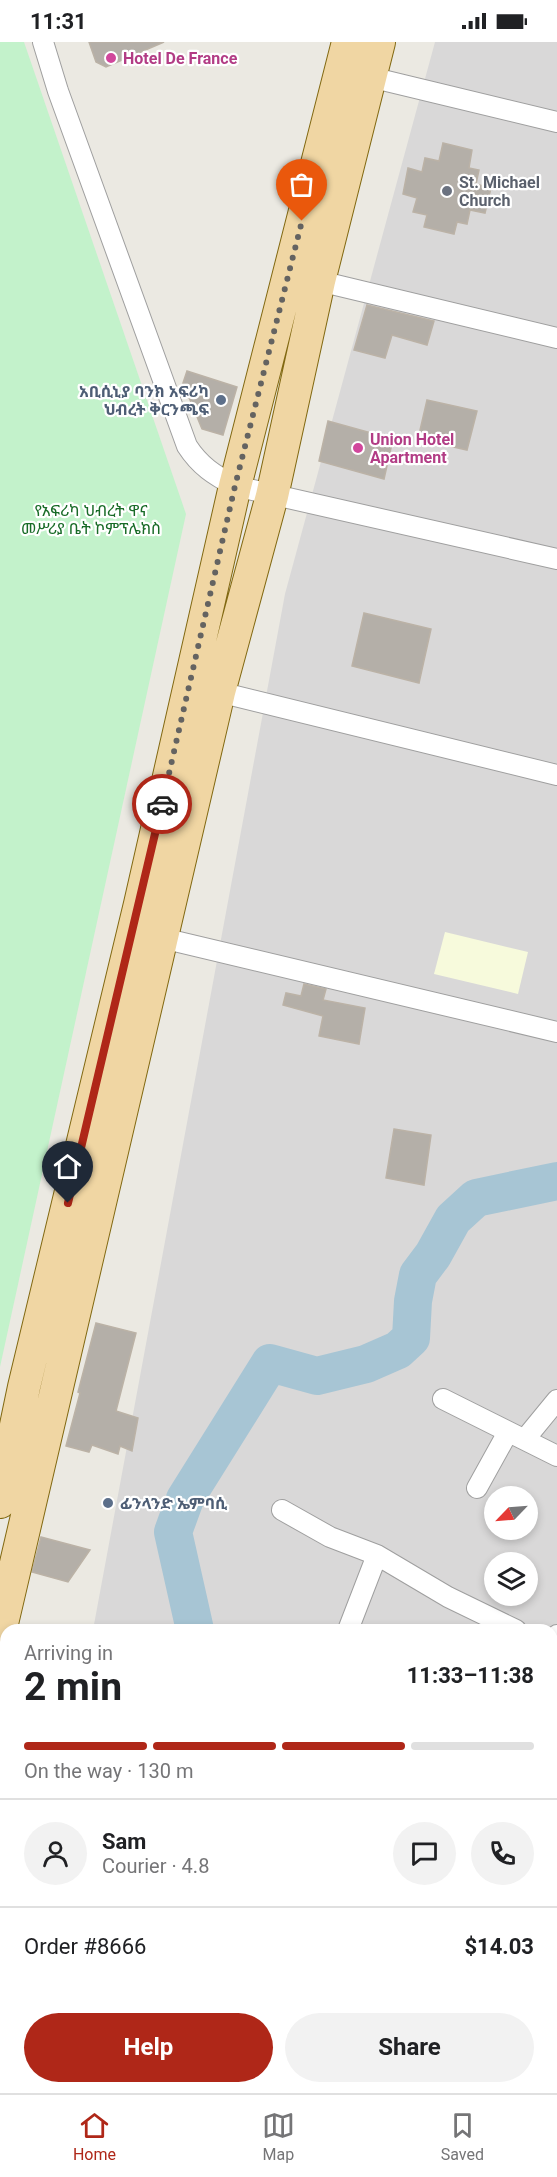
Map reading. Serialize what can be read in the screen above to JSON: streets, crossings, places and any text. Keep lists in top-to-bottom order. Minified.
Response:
{"parks":["የአፍሪካ ህብረት ዋና መሥሪያ ቤት ኮምፕሌክስ"],"places":["Hotel De France","St. Michael Church","አቢሲኒያ ባንክ አፍሪካ ህብረት ቅርንጫፍ","Union Hotel Apartment","ፊንላንድ ኤምባሲ"],"north":"bottom left","page":{"status":"11:31","heading":["2 min","Arriving in","11:33–11:38"],"panel":["Sam","Courier · 4.8","Order #8666","$14.03"],"bar":"On the way · 130 m","buttons":["Help","Share"],"tabs":["Home","Map","Saved"]}}
